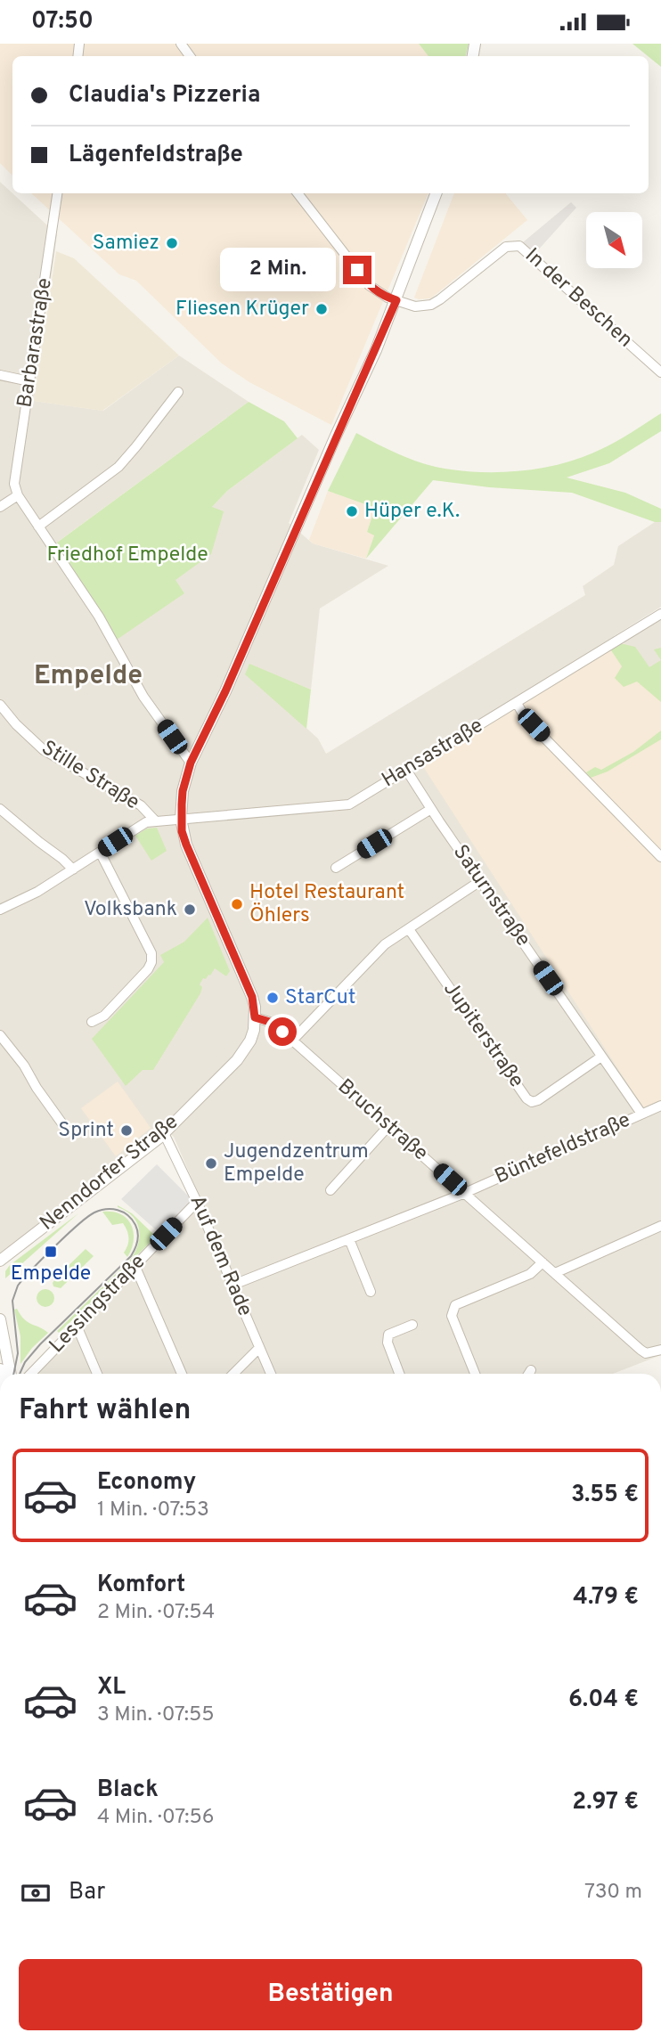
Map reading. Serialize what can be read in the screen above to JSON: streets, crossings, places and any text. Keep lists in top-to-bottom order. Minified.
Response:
{"streets":{"street":["In der Beschen","Barbarastraße","Hansastraße","Stille Straße","Saturnstraße","Jupiterstraße","Bruchstraße","Büntefeldstraße","Nenndorfer Straße","Auf dem Rade","Lessingstraße"]},"crossings":[["In der Beschen","Nenndorfer Straße"],["Hansastraße","Stille Straße"],["Hansastraße","Saturnstraße"],["Hansastraße","Nenndorfer Straße"],["Saturnstraße","Jupiterstraße"],["Saturnstraße","Büntefeldstraße"],["Bruchstraße","Büntefeldstraße"],["Bruchstraße","Nenndorfer Straße"],["Büntefeldstraße","Auf dem Rade"],["Nenndorfer Straße","Auf dem Rade"],["Auf dem Rade","Lessingstraße"]],"districts":["Empelde"],"parks":["Friedhof Empelde"],"places":{"other":["Samiez","Fliesen Krüger","Hüper e.K.","Hotel Restaurant Öhlers","Volksbank","StarCut","Sprint","Jugendzentrum Empelde"],"transit":["Empelde"]},"north":"bottom right","page":{"status":"07:50","banner":["Claudia's Pizzeria","Lägenfeldstraße"],"bubble":"2 Min.","heading":"Fahrt wählen","list":[{"name":"Economy","note":"1 Min. · 07:53","value":"3.55 €"},{"name":"Komfort","note":"2 Min. · 07:54","value":"4.79 €"},{"name":"XL","note":"3 Min. · 07:55","value":"6.04 €"},{"name":"Black","note":"4 Min. · 07:56","value":"2.97 €"}],"pay":["Bar","730 m"],"buttons":"Bestätigen"}}
